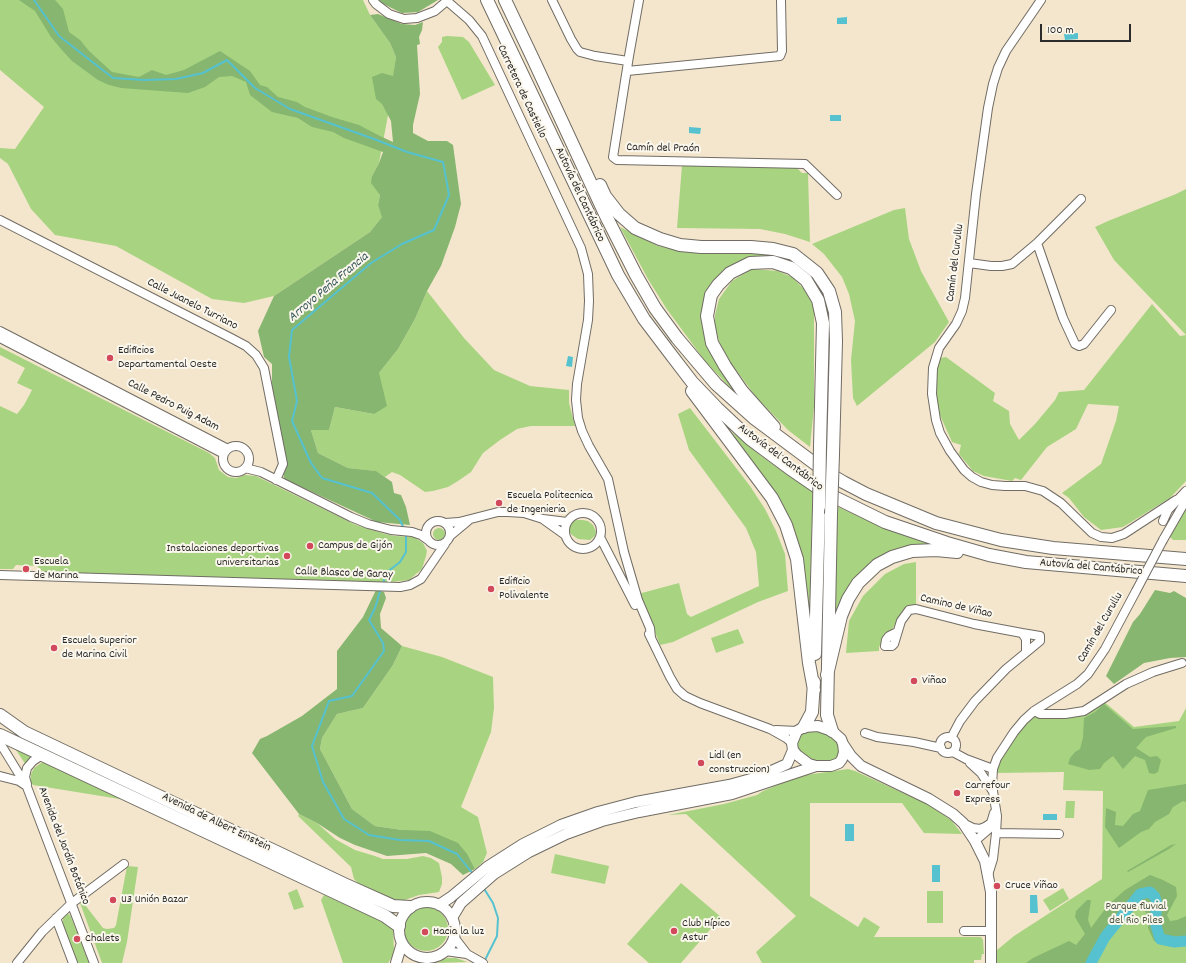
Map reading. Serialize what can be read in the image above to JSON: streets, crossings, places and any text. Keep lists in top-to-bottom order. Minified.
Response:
{"streets":{"highway":["Autovía del Cantábrico","Avenida de Albert Einstein"],"street":["Carretera de Castiello","Camín del Praón","Camín del Curullu","Calle Juanelo Turriano","Calle Pedro Puig Adam","Calle Blasco de Garay","Camino de Viñao","Avenida del Jardín Botánico"]},"water":["Arroyo Peña Francia"],"parks":["Parque fluvial del Rio Piles"],"places":["Edificios Departamental Oeste","Escuela Politecnica de Ingenieria","Campus de Gijón","Instalaciones deportivas universitarias","Escuela de Marina","Edificio Polivalente","Escuela Superior de Marina Civil","Viñao","Lidl (en construccion)","Carrefour Express","Cruce Viñao","U3 Unión Bazar","Club Hípico Astur","Hacia la luz","Chalets"],"scale_bar":"100 m"}
